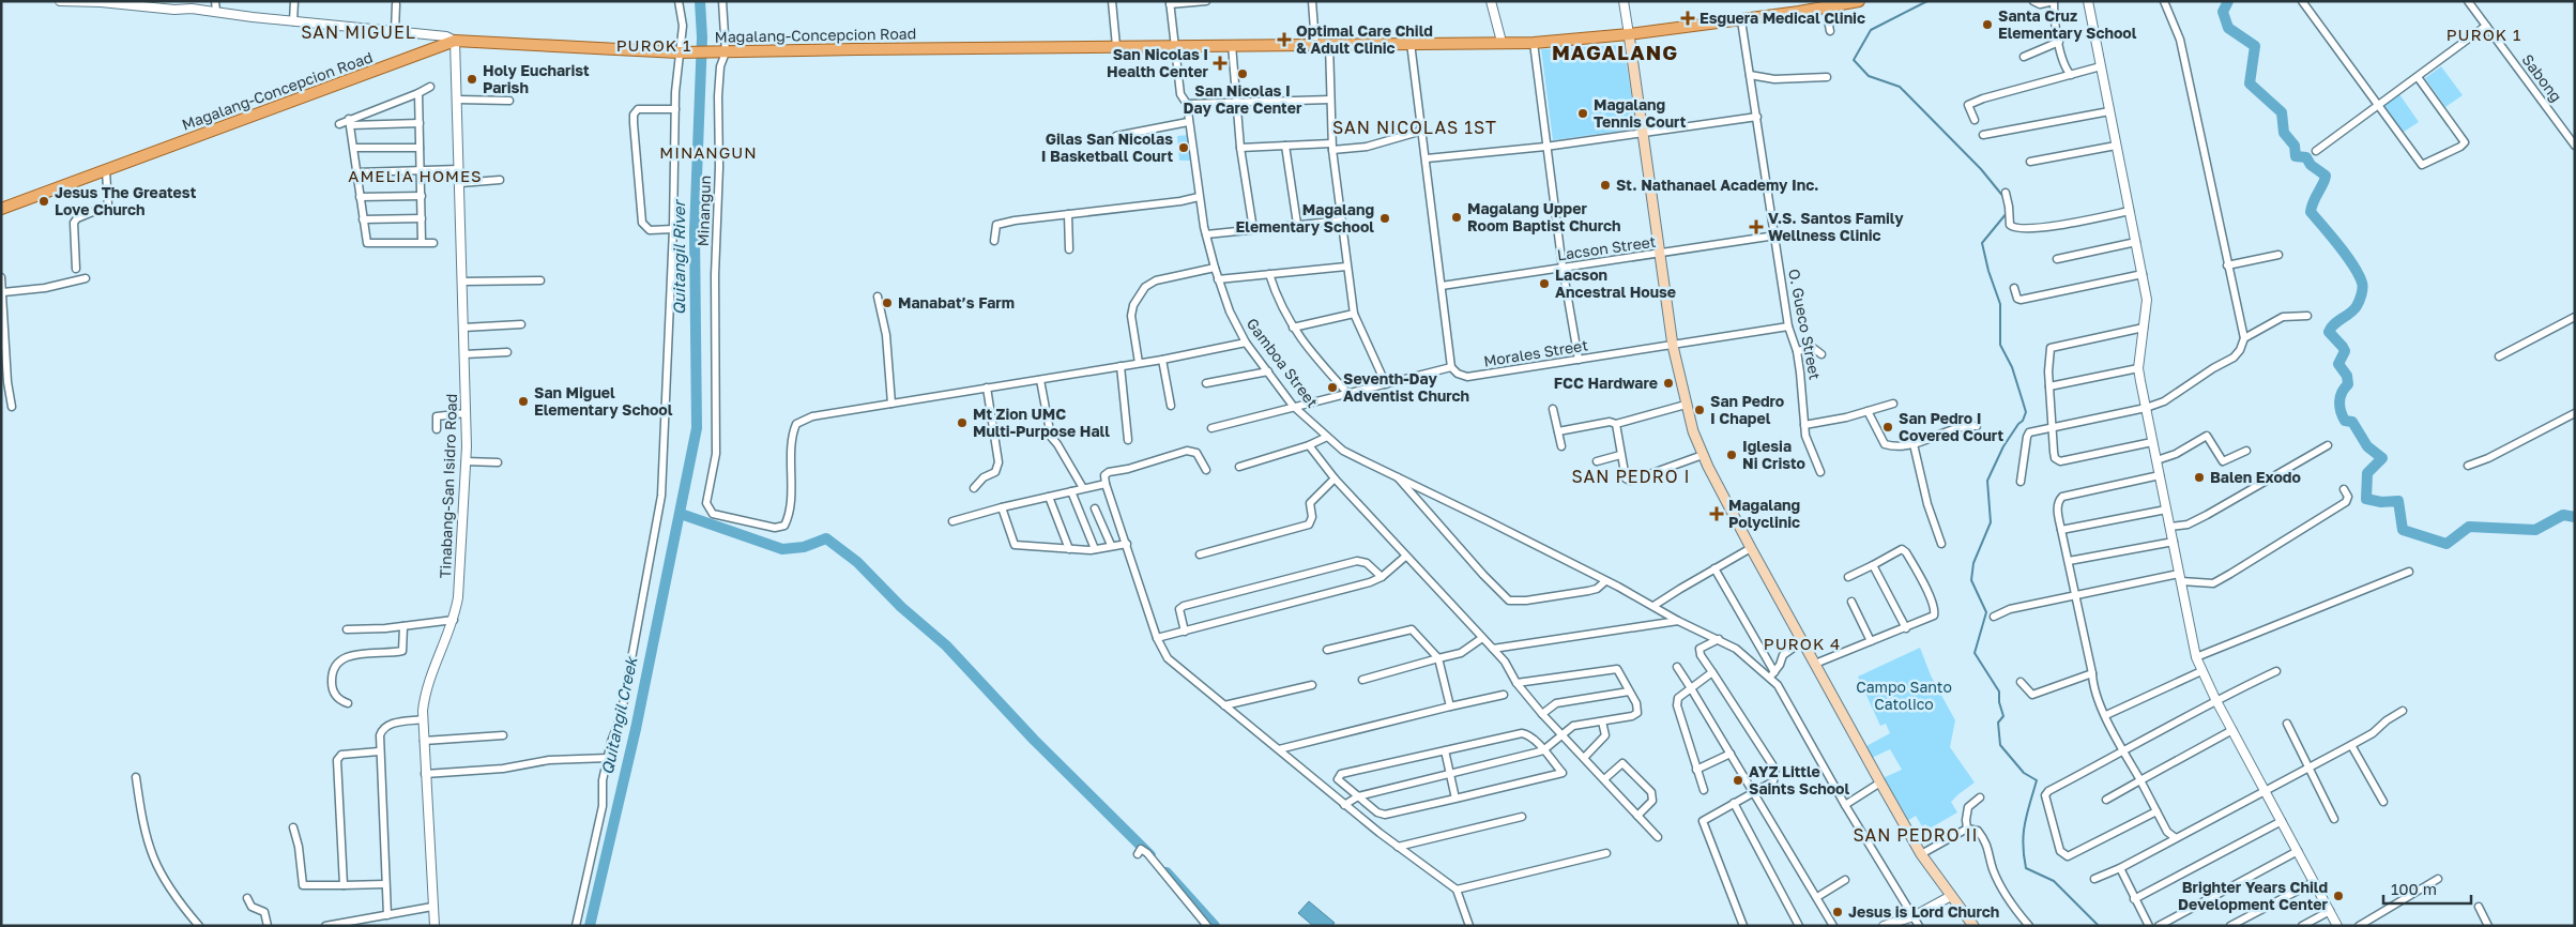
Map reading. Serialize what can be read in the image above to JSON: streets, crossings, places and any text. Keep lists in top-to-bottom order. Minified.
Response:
{"streets":{"main road":["Magalang-Concepcion Road"],"street":["Sabong","Minangun","Lacson Street","O. Gueco Street","Morales Street","Gamboa Street","Tinabang-San Isidro Road"]},"crossings":[["Magalang-Concepcion Road","Minangun"],["Magalang-Concepcion Road","O. Gueco Street"],["Magalang-Concepcion Road","Gamboa Street"],["Magalang-Concepcion Road","Tinabang-San Isidro Road"],["Lacson Street","O. Gueco Street"],["O. Gueco Street","Morales Street"]],"districts":["SAN MIGUEL","PUROK 1","PUROK 1","MAGALANG","SAN NICOLAS 1ST","MINANGUN","AMELIA HOMES","SAN PEDRO I","PUROK 4","SAN PEDRO II"],"water":["Quitangil River","Quitangil Creek"],"parks":["Campo Santo Catolico"],"places":{"health":["Esguera Medical Clinic","Optimal Care Child & Adult Clinic","San Nicolas I Health Center","V.S. Santos Family Wellness Clinic","Magalang Polyclinic"],"other":["Santa Cruz Elementary School","San Nicolas I Day Care Center","Holy Eucharist Parish","Magalang Tennis Court","Gilas San Nicolas I Basketball Court","St. Nathanael Academy Inc.","Jesus The Greatest Love Church","Magalang Upper Room Baptist Church","Magalang Elementary School","Lacson Ancestral House","Manabat’s Farm","FCC Hardware","Seventh-Day Adventist Church","San Miguel Elementary School","San Pedro I Chapel","Mt Zion UMC Multi-Purpose Hall","San Pedro I Covered Court","Iglesia Ni Cristo","Balen Exodo","AYZ Little Saints School","Brighter Years Child Development Center","Jesus is Lord Church"]},"scale_bar":"100 m"}
